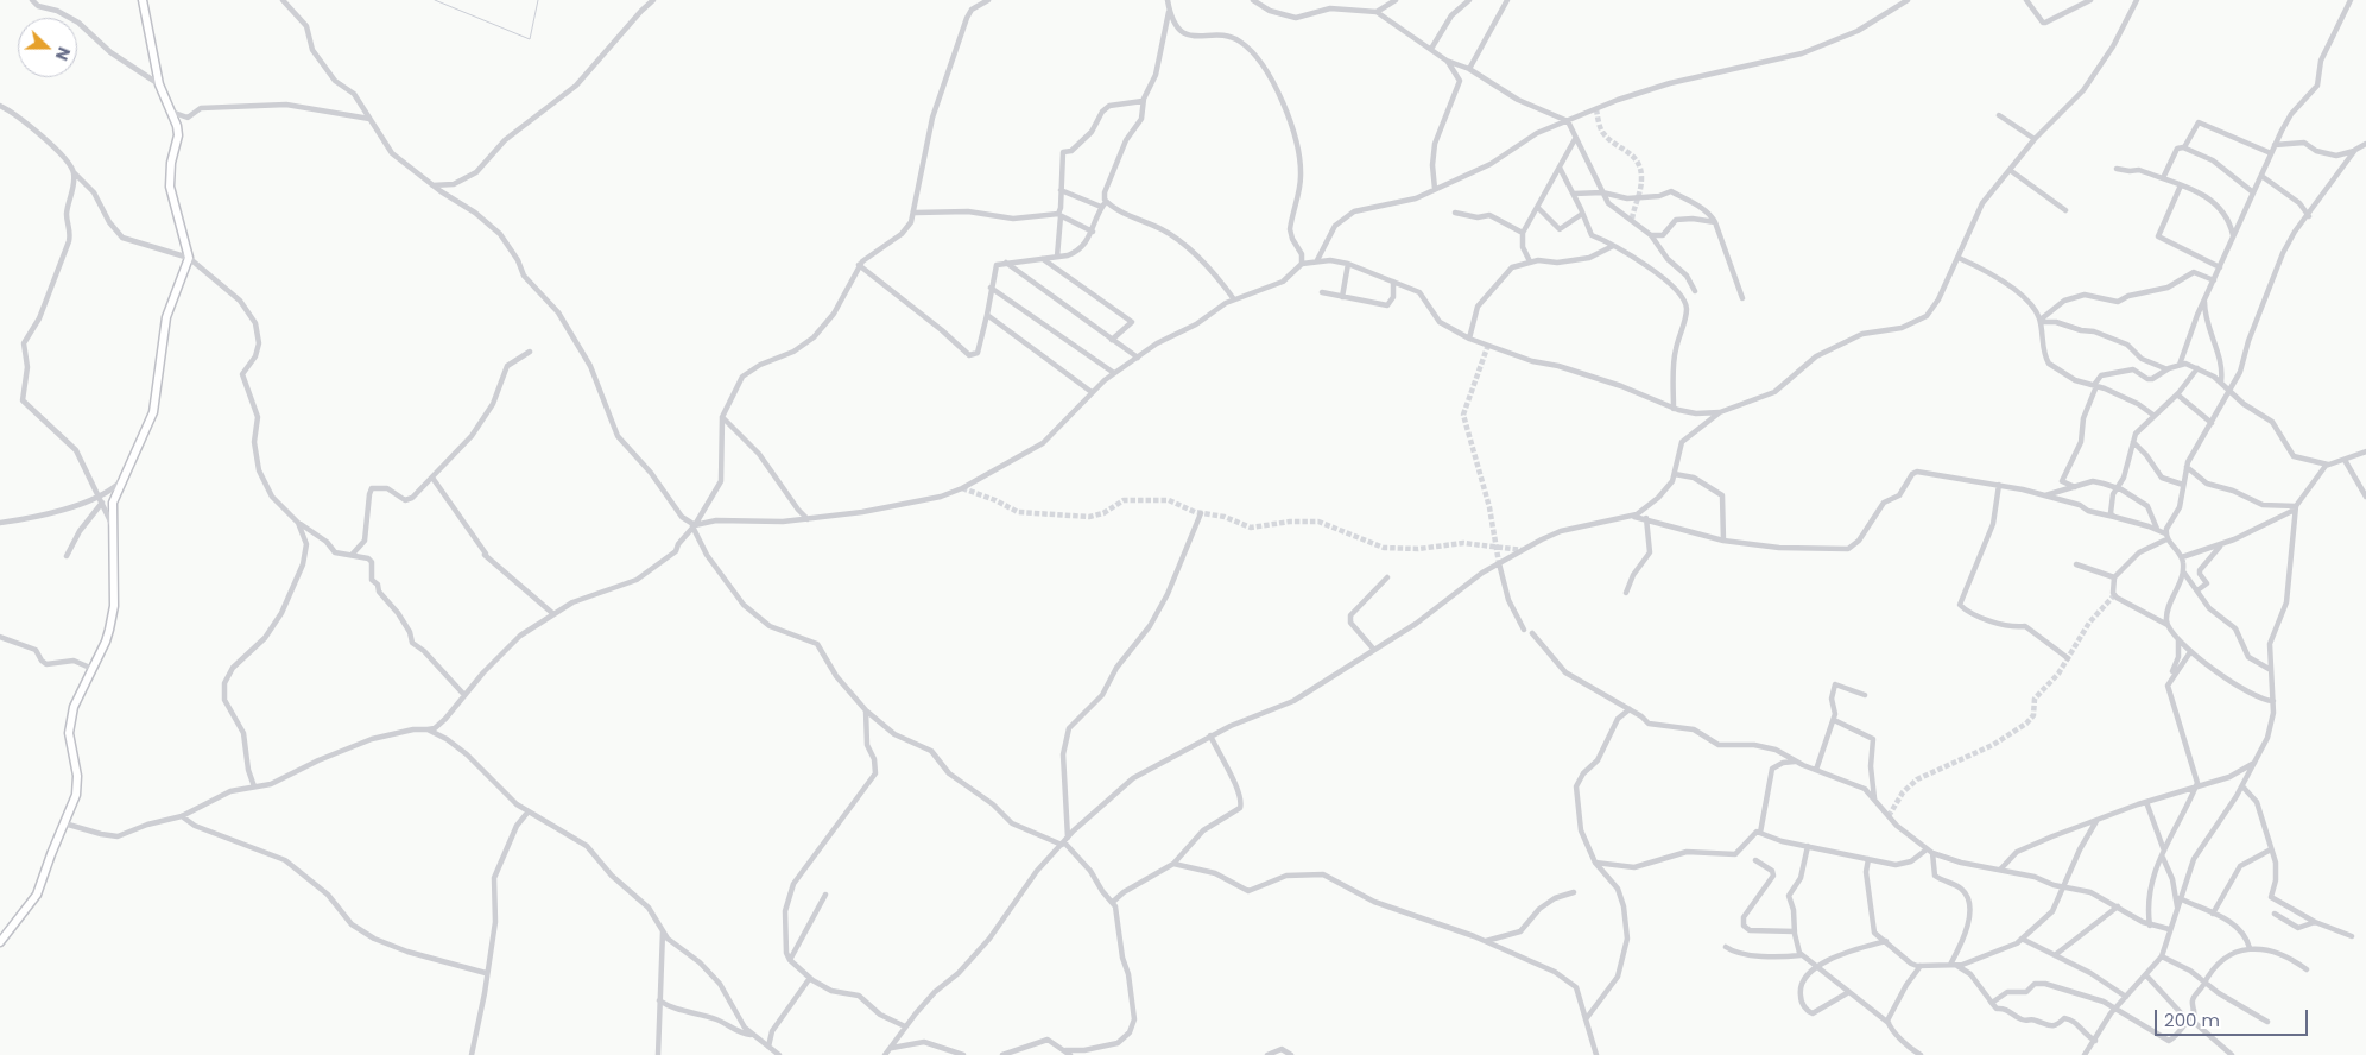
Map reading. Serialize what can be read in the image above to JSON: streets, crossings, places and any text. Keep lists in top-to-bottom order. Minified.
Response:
{"scale_bar":"200 m","north":"right"}
